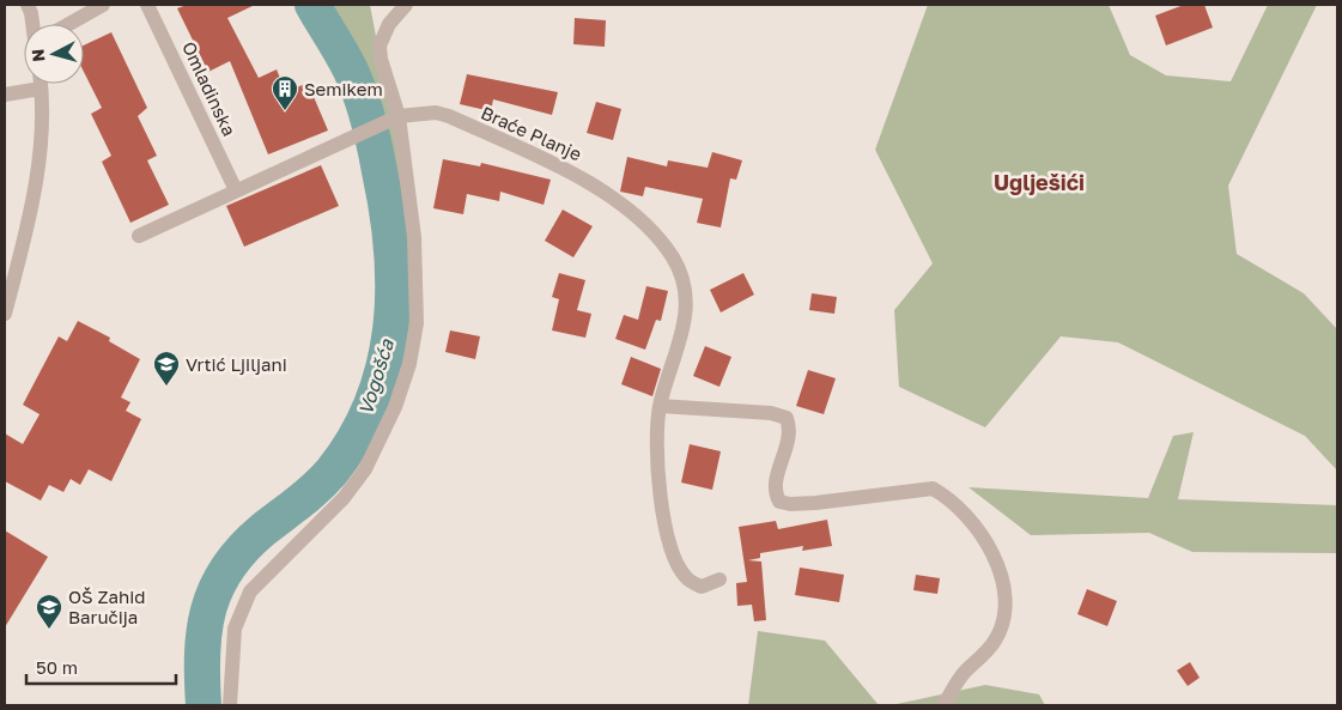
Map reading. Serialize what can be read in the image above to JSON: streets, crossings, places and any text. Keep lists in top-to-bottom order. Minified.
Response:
{"streets":{"street":["Omladinska","Braće Planje"]},"districts":["Uglješići"],"water":["Vogošća"],"places":{"building":["Semikem"],"school or university":["Vrtić Ljiljani","OŠ Zahid Baručija"]},"scale_bar":"50 m","north":"left"}
